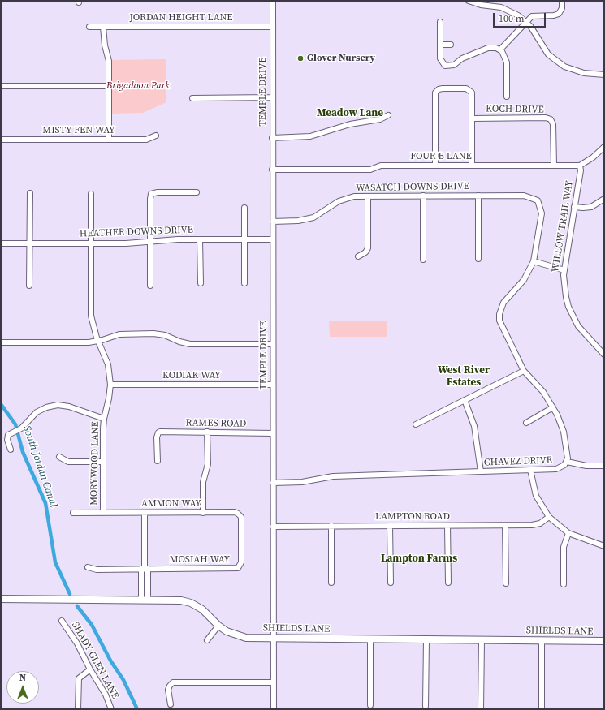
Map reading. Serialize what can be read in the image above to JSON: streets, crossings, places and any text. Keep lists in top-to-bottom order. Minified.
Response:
{"streets":{"main road":["SHIELDS LANE"],"street":["JORDAN HEIGHT LANE","TEMPLE DRIVE","KOCH DRIVE","MISTY FEN WAY","FOUR B LANE","WASATCH DOWNS DRIVE","WILLOW TRAIL WAY","HEATHER DOWNS DRIVE","KODIAK WAY","RAMES ROAD","CHAVEZ DRIVE","MORYWOOD LANE","AMMON WAY","LAMPTON ROAD","MOSIAH WAY","SHADY GLEN LANE"]},"crossings":[["JORDAN HEIGHT LANE","TEMPLE DRIVE"],["TEMPLE DRIVE","FOUR B LANE"],["TEMPLE DRIVE","WASATCH DOWNS DRIVE"],["TEMPLE DRIVE","HEATHER DOWNS DRIVE"],["TEMPLE DRIVE","KODIAK WAY"],["TEMPLE DRIVE","RAMES ROAD"],["TEMPLE DRIVE","CHAVEZ DRIVE"],["TEMPLE DRIVE","LAMPTON ROAD"],["TEMPLE DRIVE","SHIELDS LANE"],["KOCH DRIVE","FOUR B LANE"],["FOUR B LANE","WILLOW TRAIL WAY"],["WASATCH DOWNS DRIVE","CHAVEZ DRIVE"],["HEATHER DOWNS DRIVE","MORYWOOD LANE"],["KODIAK WAY","MORYWOOD LANE"],["MORYWOOD LANE","AMMON WAY"],["AMMON WAY","MOSIAH WAY"]],"districts":["Meadow Lane","West River Estates","Lampton Farms"],"water":["South Jordan Canal"],"parks":["Brigadoon Park"],"places":["Glover Nursery"],"scale_bar":"100 m","north":"top"}
